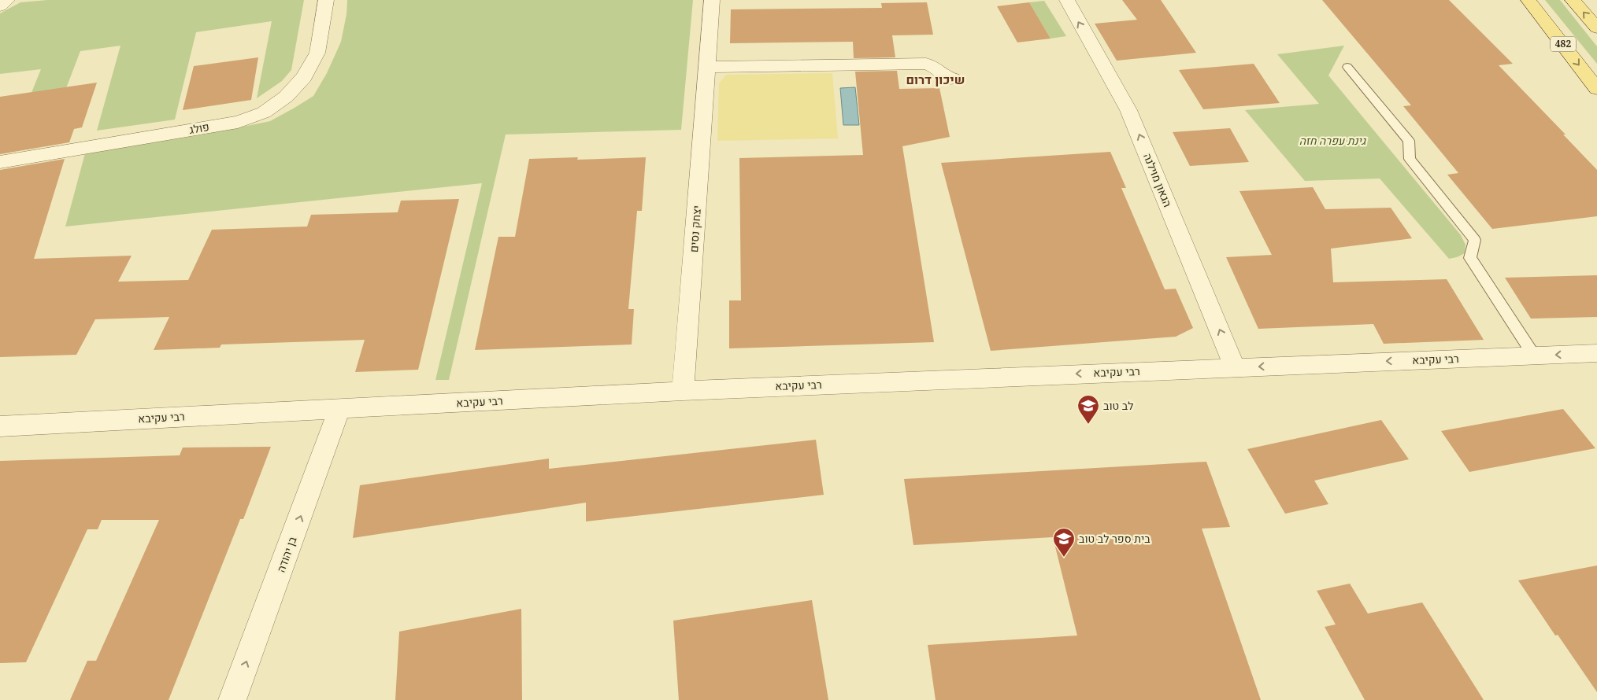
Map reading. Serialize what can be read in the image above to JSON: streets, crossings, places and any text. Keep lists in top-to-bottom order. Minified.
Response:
{"streets":{"main road":["482"],"street":["פולג","הגאון מוילנה","יצחק נסים","רבי עקיבא","בן יהודה"]},"crossings":[["הגאון מוילנה","רבי עקיבא"],["יצחק נסים","רבי עקיבא"],["רבי עקיבא","בן יהודה"]],"one_way":["הגאון מוילנה","רבי עקיבא","בן יהודה"],"districts":["שיכון דרום"],"parks":["גינת עפרה חזה"],"places":{"school or university":["לב טוב","בית ספר לב טוב"]}}
